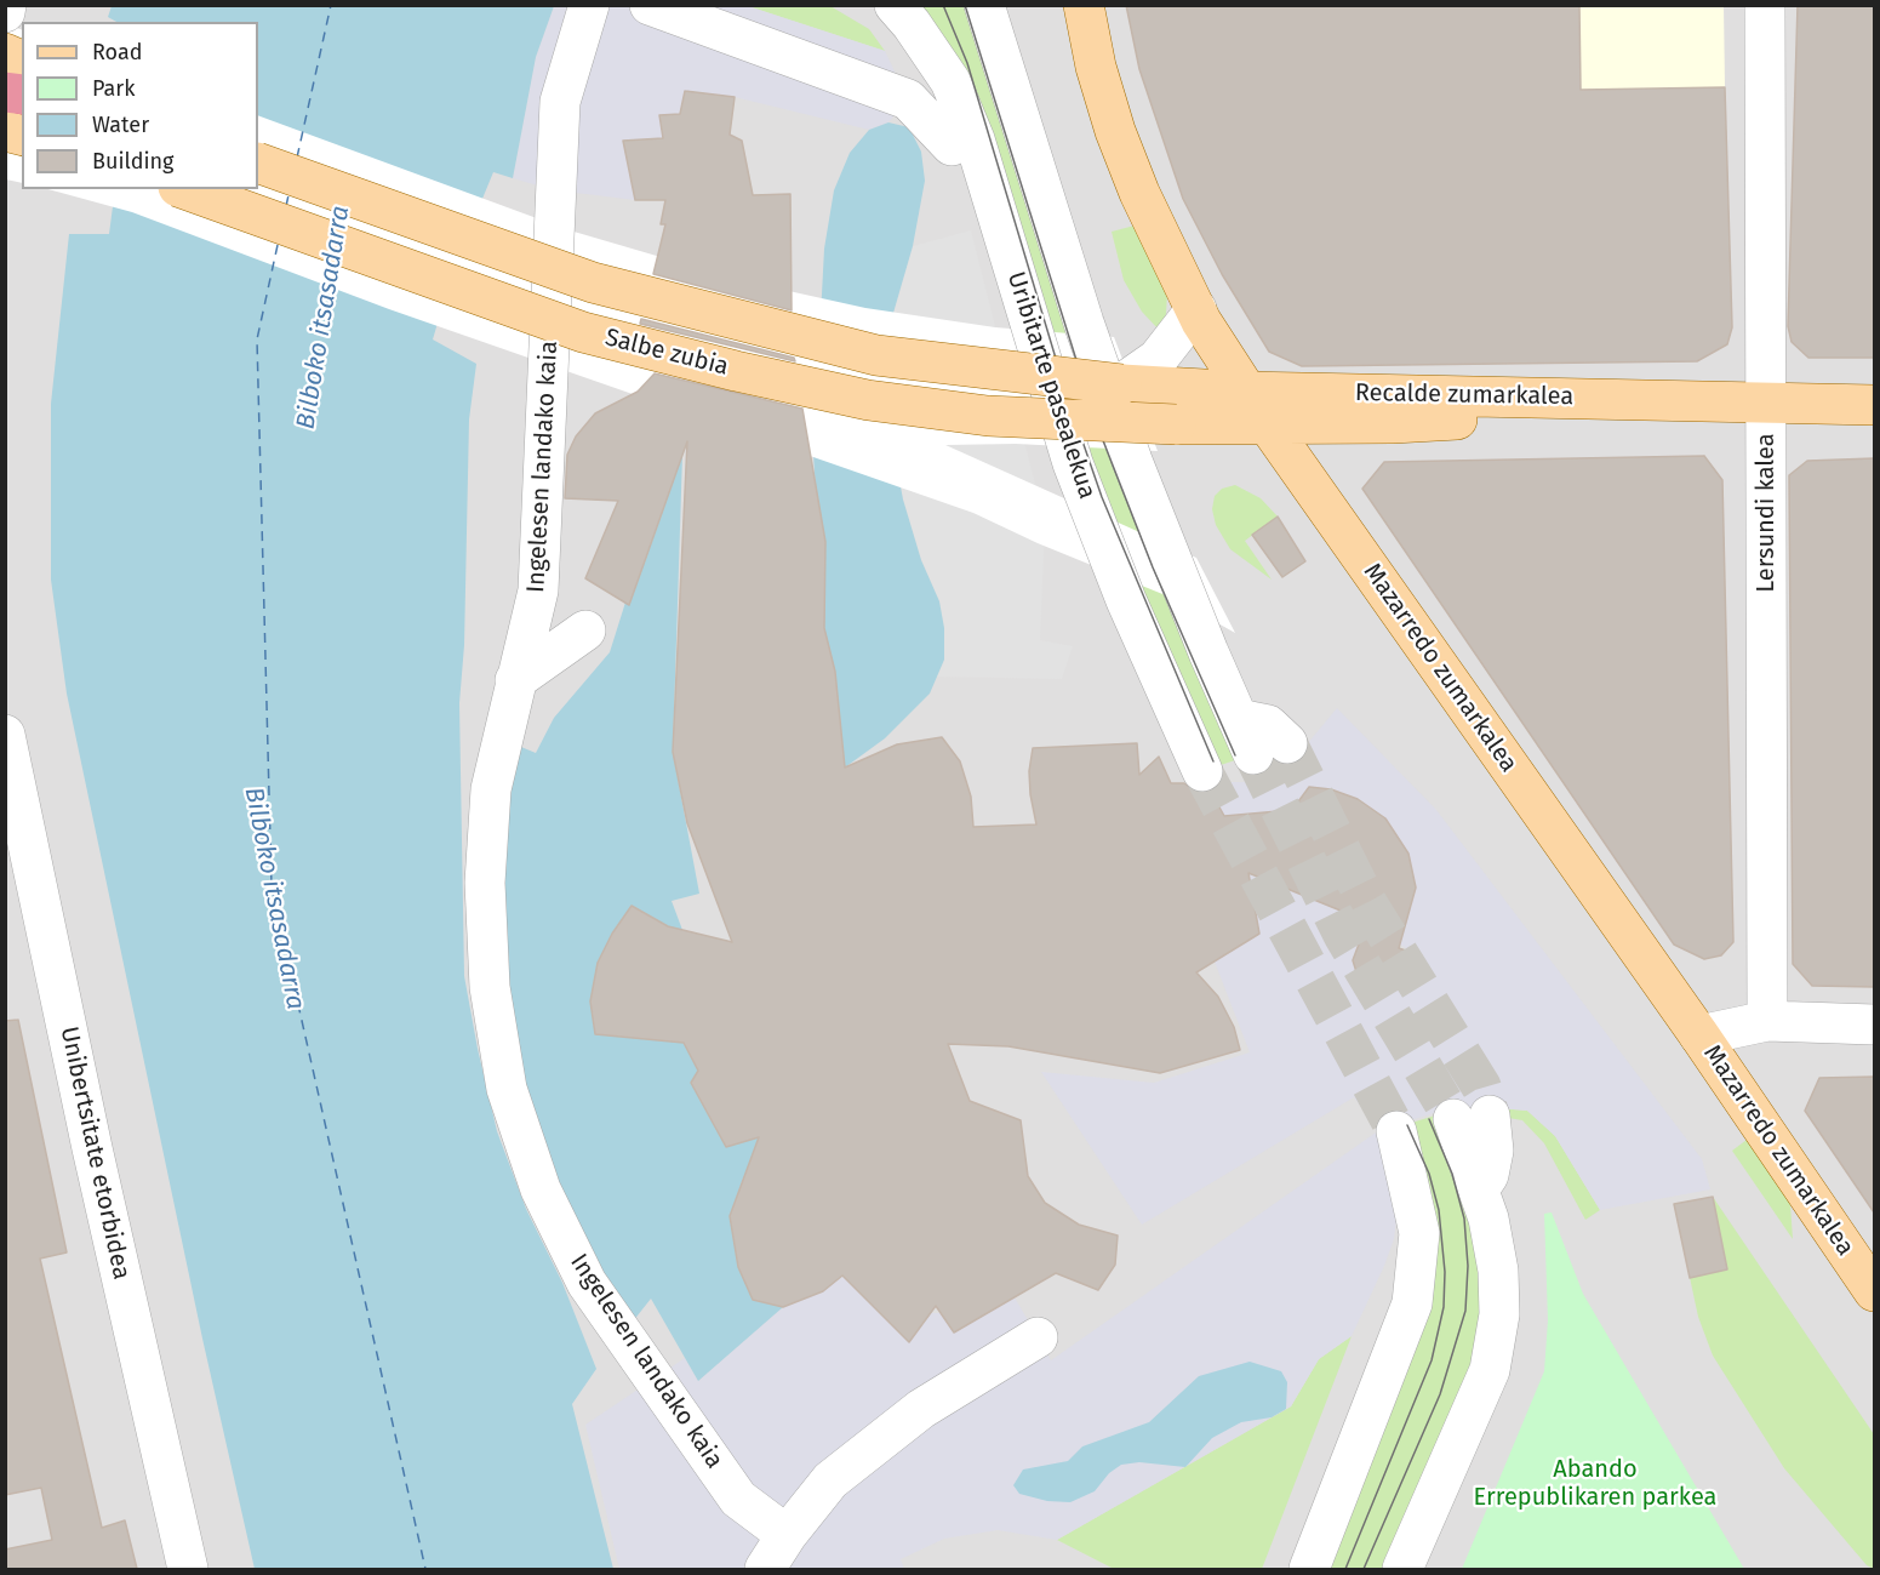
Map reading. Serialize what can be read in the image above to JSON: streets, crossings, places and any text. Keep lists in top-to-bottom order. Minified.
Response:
{"streets":{"main road":["Salbe zubia","Recalde zumarkalea","Mazarredo zumarkalea"],"street":["Uribitarte pasealekua","Ingelesen landako kaia","Lersundi kalea","Unibertsitate etorbidea"]},"crossings":[["Salbe zubia","Recalde zumarkalea"],["Recalde zumarkalea","Lersundi kalea"],["Recalde zumarkalea","Mazarredo zumarkalea"]],"water":["Bilboko itsasadarra"],"parks":["Abando Errepublikaren parkea"],"legend":["Road","Park","Water","Building"]}
